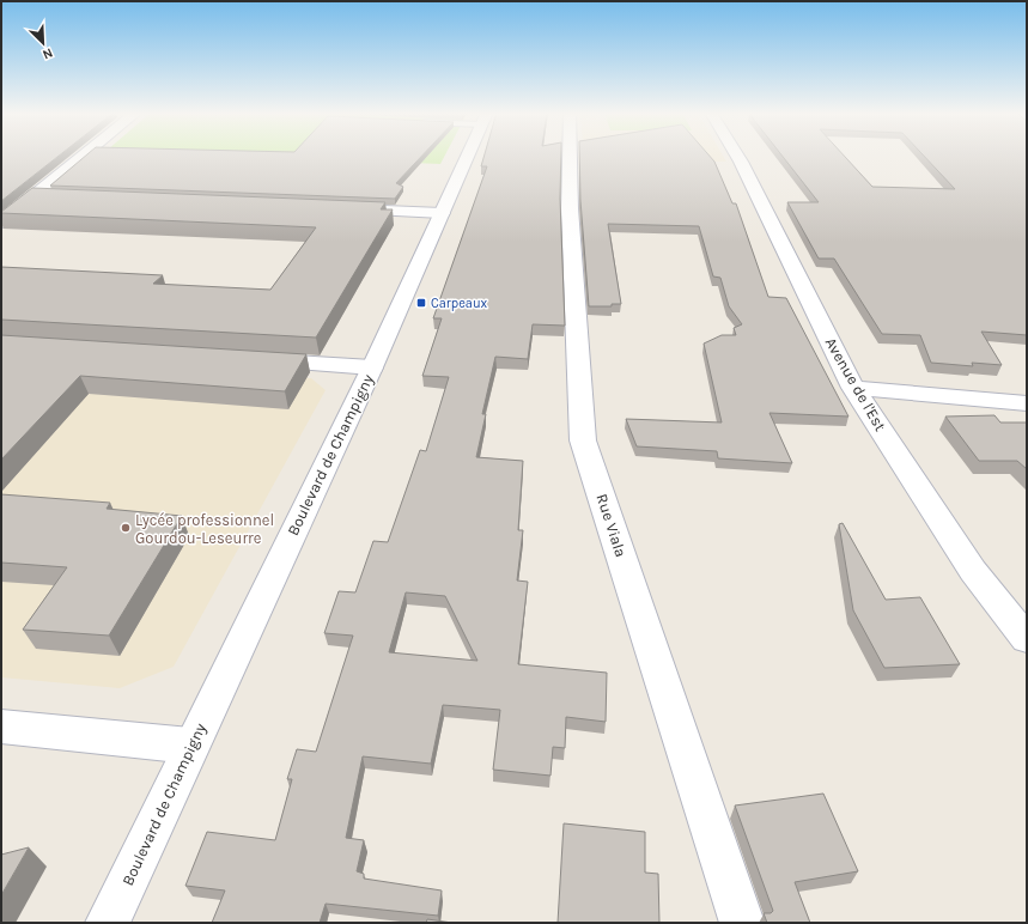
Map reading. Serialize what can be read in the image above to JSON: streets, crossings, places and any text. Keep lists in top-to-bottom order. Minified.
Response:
{"streets":{"street":["Avenue de l'Est","Boulevard de Champigny","Rue Viala"]},"places":{"transit":["Carpeaux"],"other":["Lycée professionnel Gourdou-Leseurre"]},"north":"bottom right"}
